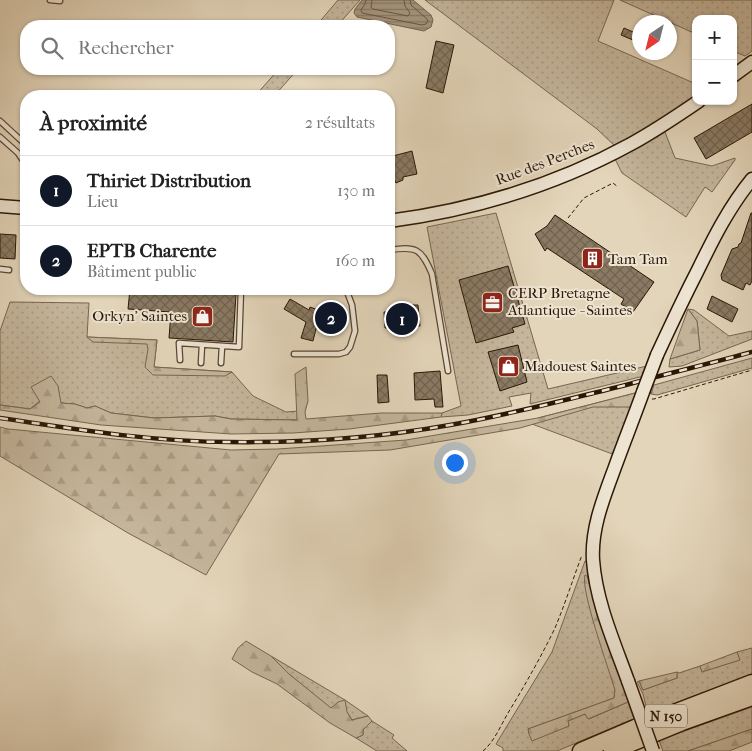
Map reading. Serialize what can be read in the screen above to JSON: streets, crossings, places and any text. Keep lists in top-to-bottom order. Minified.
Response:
{"streets":{"highway":["N 150"],"street":["Rue des Perches"]},"places":{"building":["Tam Tam"],"office":["CERP Bretagne Atlantique - Saintes"],"shop":["Orkyn' Saintes","Madouest Saintes"]},"north":"bottom left","page":{"map_buttons":["+","−"],"search":"Rechercher","heading":["À proximité","2 résultats"],"list":[{"mark":"1","name":"Thiriet Distribution","note":"Lieu","value":"130 m"},{"mark":"2","name":"EPTB Charente","note":"Bâtiment public","value":"160 m"}],"pins":["2","1"]}}
